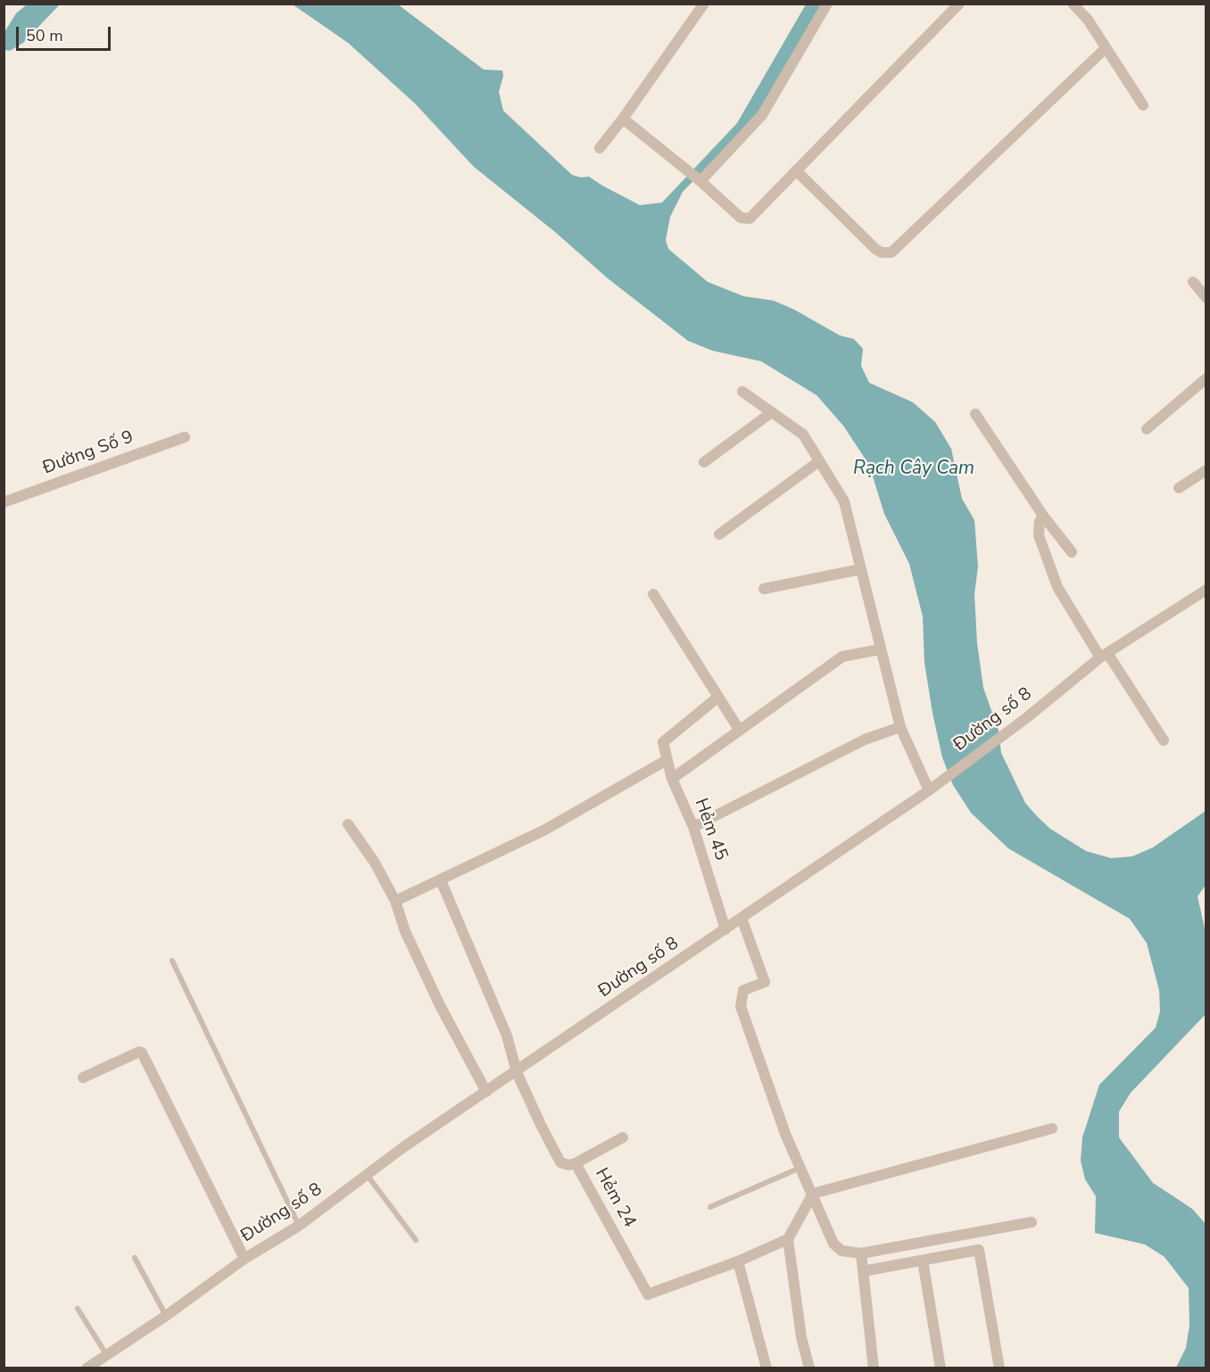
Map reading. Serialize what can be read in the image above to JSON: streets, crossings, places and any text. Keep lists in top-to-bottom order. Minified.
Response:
{"streets":{"street":["Đường Số 9","Đường số 8","Hẻm 45","Hẻm 24"]},"crossings":[["Đường số 8","Hẻm 45"],["Đường số 8","Hẻm 24"]],"water":["Rạch Cây Cam"],"scale_bar":"50 m"}
